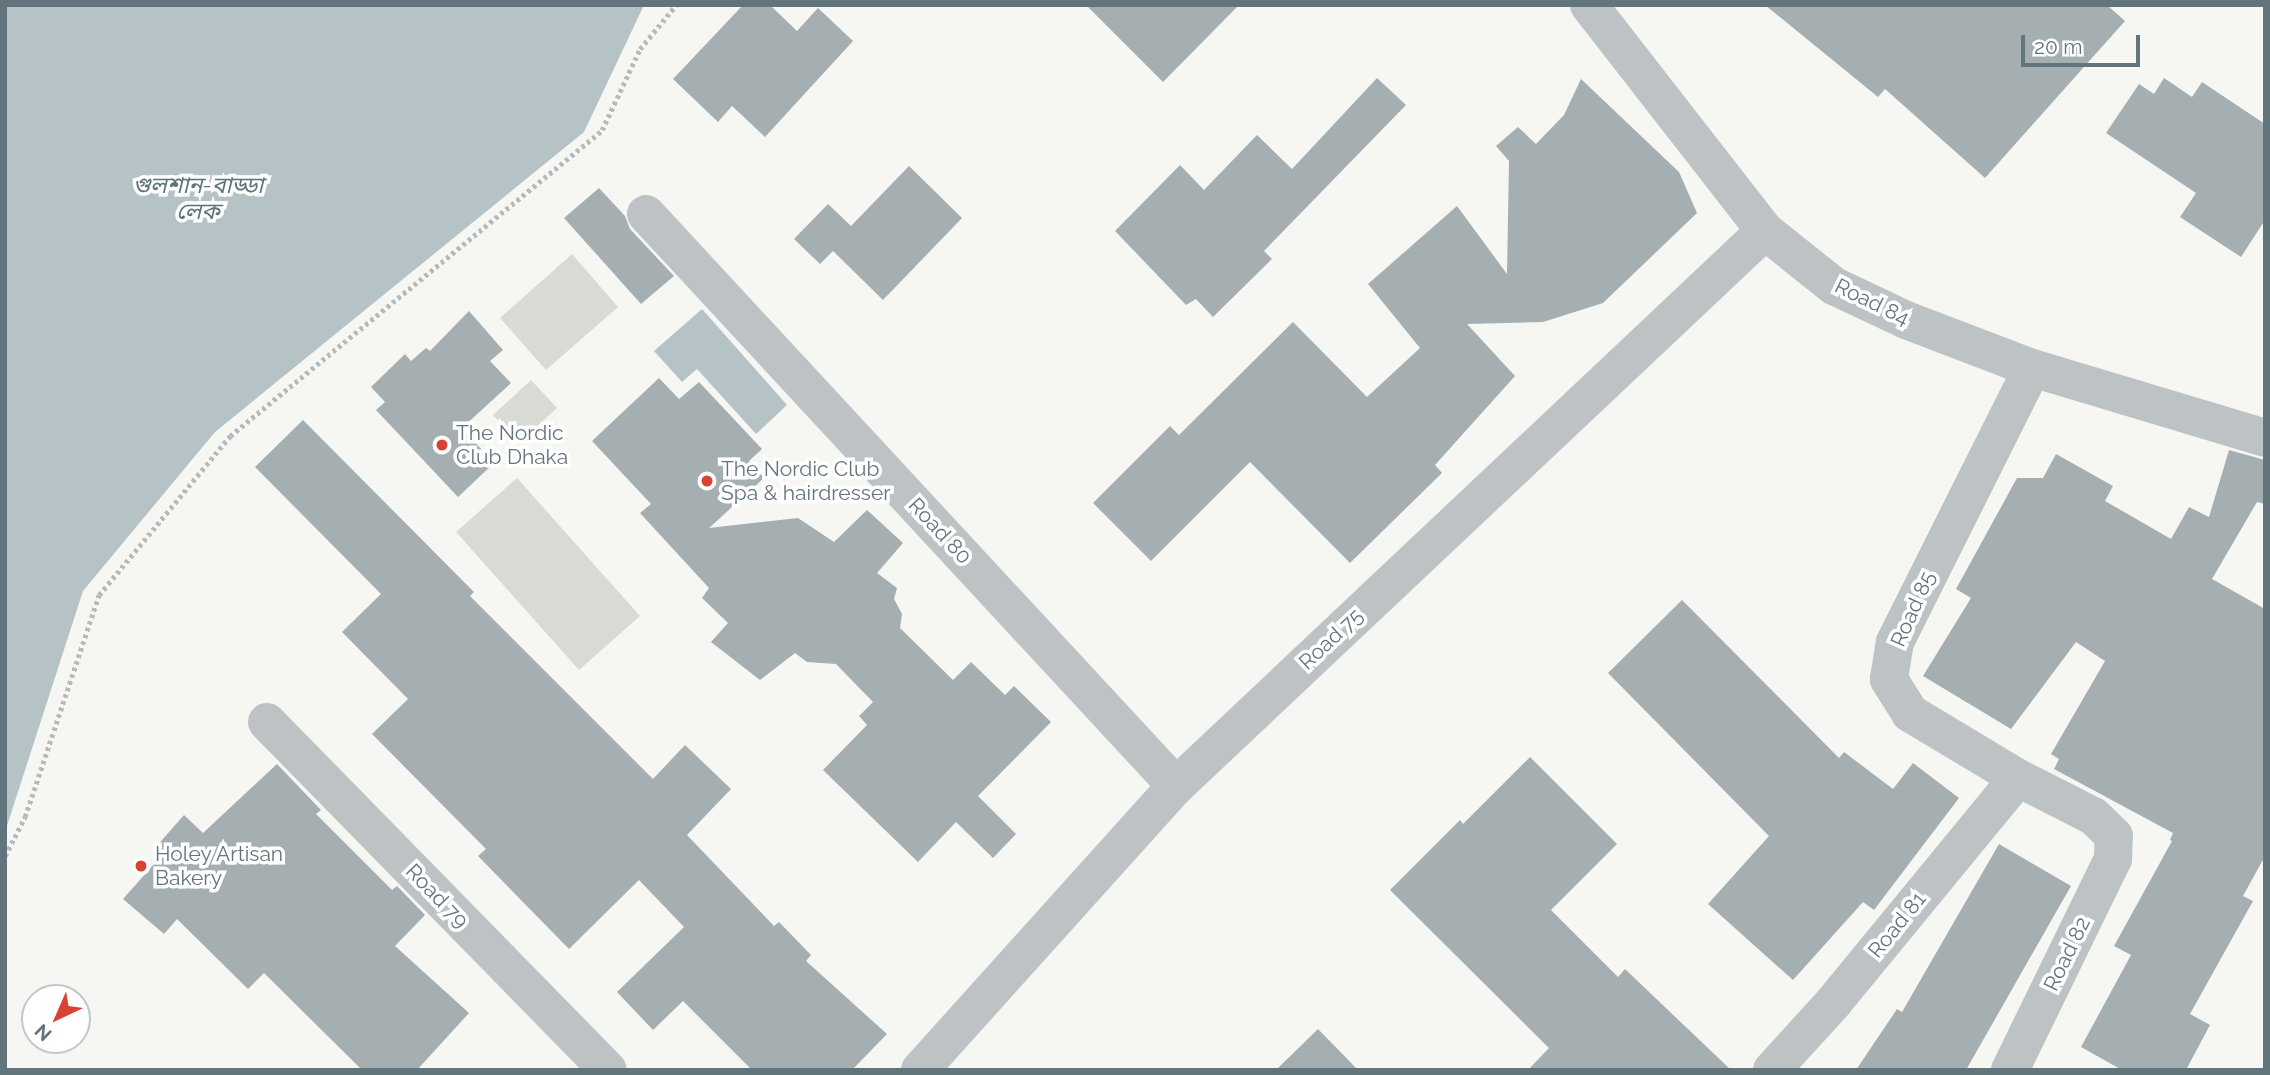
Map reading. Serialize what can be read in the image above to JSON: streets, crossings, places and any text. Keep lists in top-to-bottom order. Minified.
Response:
{"streets":{"street":["Road 84","Road 80","Road 85","Road 75","Road 79","Road 81","Road 82"]},"crossings":[["Road 84","Road 85"],["Road 84","Road 75"],["Road 80","Road 75"],["Road 85","Road 81"],["Road 85","Road 82"]],"water":["গুলশান-বাড্ডা লেক"],"places":["The Nordic Club Dhaka","The Nordic Club Spa & hairdresser","Holey Artisan Bakery"],"scale_bar":"20 m","north":"bottom left"}
